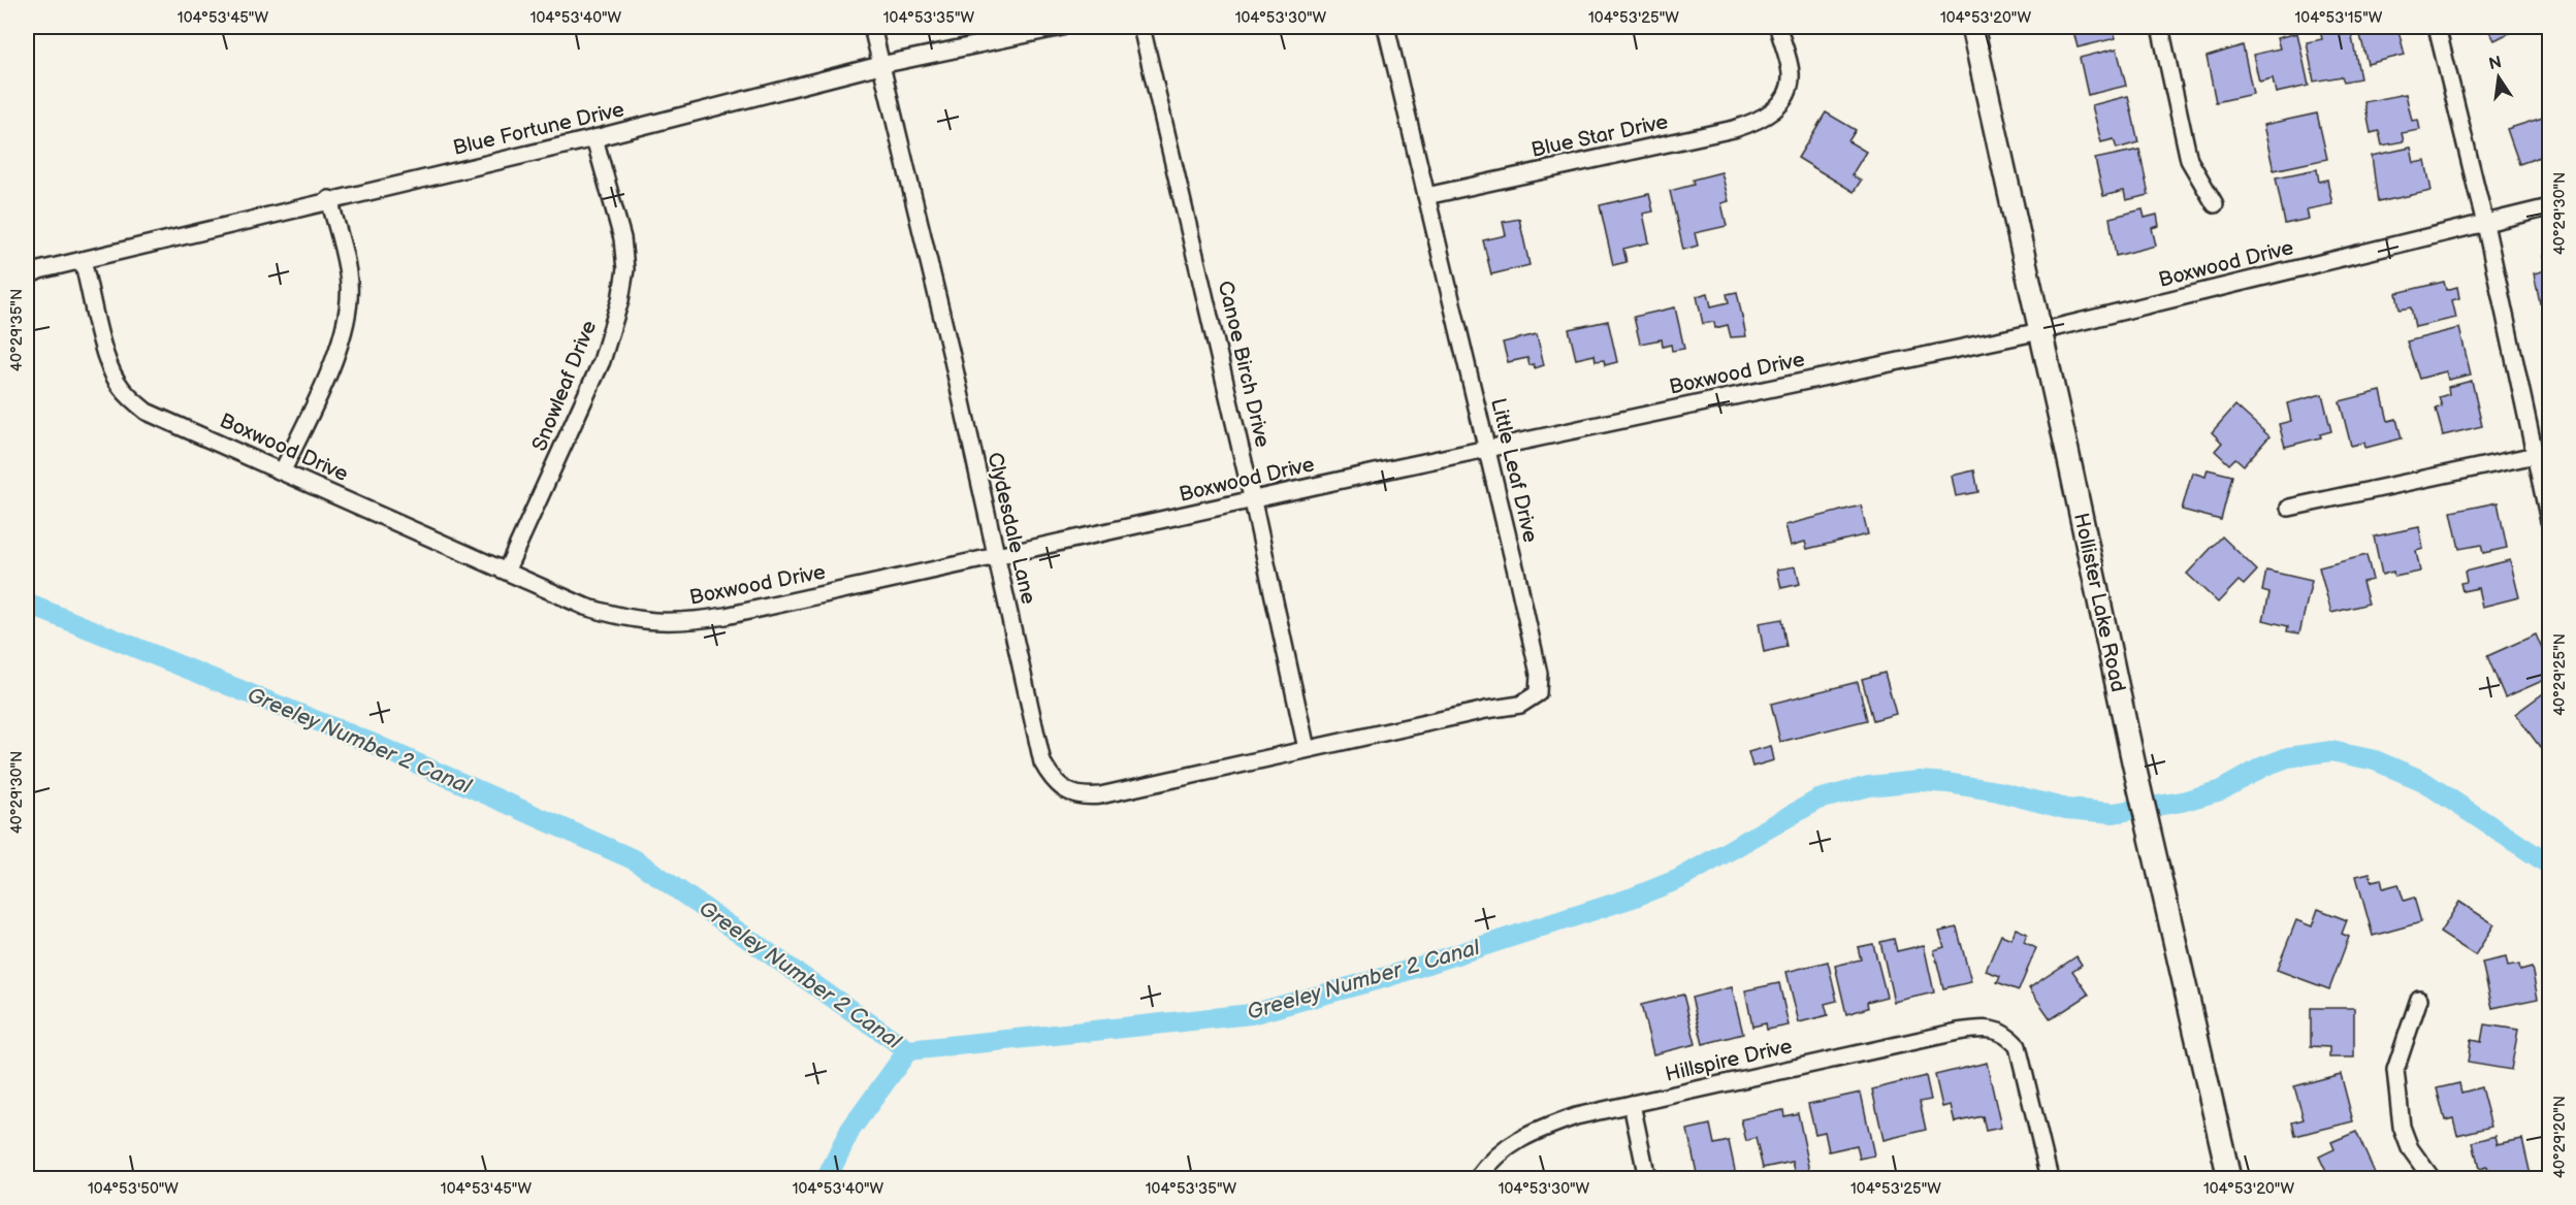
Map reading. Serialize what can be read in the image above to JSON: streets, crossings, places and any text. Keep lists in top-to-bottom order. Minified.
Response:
{"streets":{"street":["Blue Fortune Drive","Blue Star Drive","Boxwood Drive","Canoe Birch Drive","Snowleaf Drive","Little Leaf Drive","Clydesdale Lane","Hollister Lake Road","Hillspire Drive"]},"crossings":[["Blue Fortune Drive","Boxwood Drive"],["Blue Fortune Drive","Snowleaf Drive"],["Blue Fortune Drive","Clydesdale Lane"],["Blue Star Drive","Little Leaf Drive"],["Boxwood Drive","Canoe Birch Drive"],["Boxwood Drive","Snowleaf Drive"],["Boxwood Drive","Little Leaf Drive"],["Boxwood Drive","Clydesdale Lane"],["Boxwood Drive","Hollister Lake Road"],["Canoe Birch Drive","Little Leaf Drive"],["Canoe Birch Drive","Clydesdale Lane"],["Little Leaf Drive","Clydesdale Lane"]],"water":["Greeley Number 2 Canal"],"north":"top","coordinates":["104°53'45\"W","104°53'40\"W","104°53'35\"W","104°53'30\"W","104°53'25\"W","104°53'20\"W","104°53'15\"W","40°29'30\"N","40°29'35\"N","40°29'25\"N","40°29'20\"N","104°53'50\"W"]}
